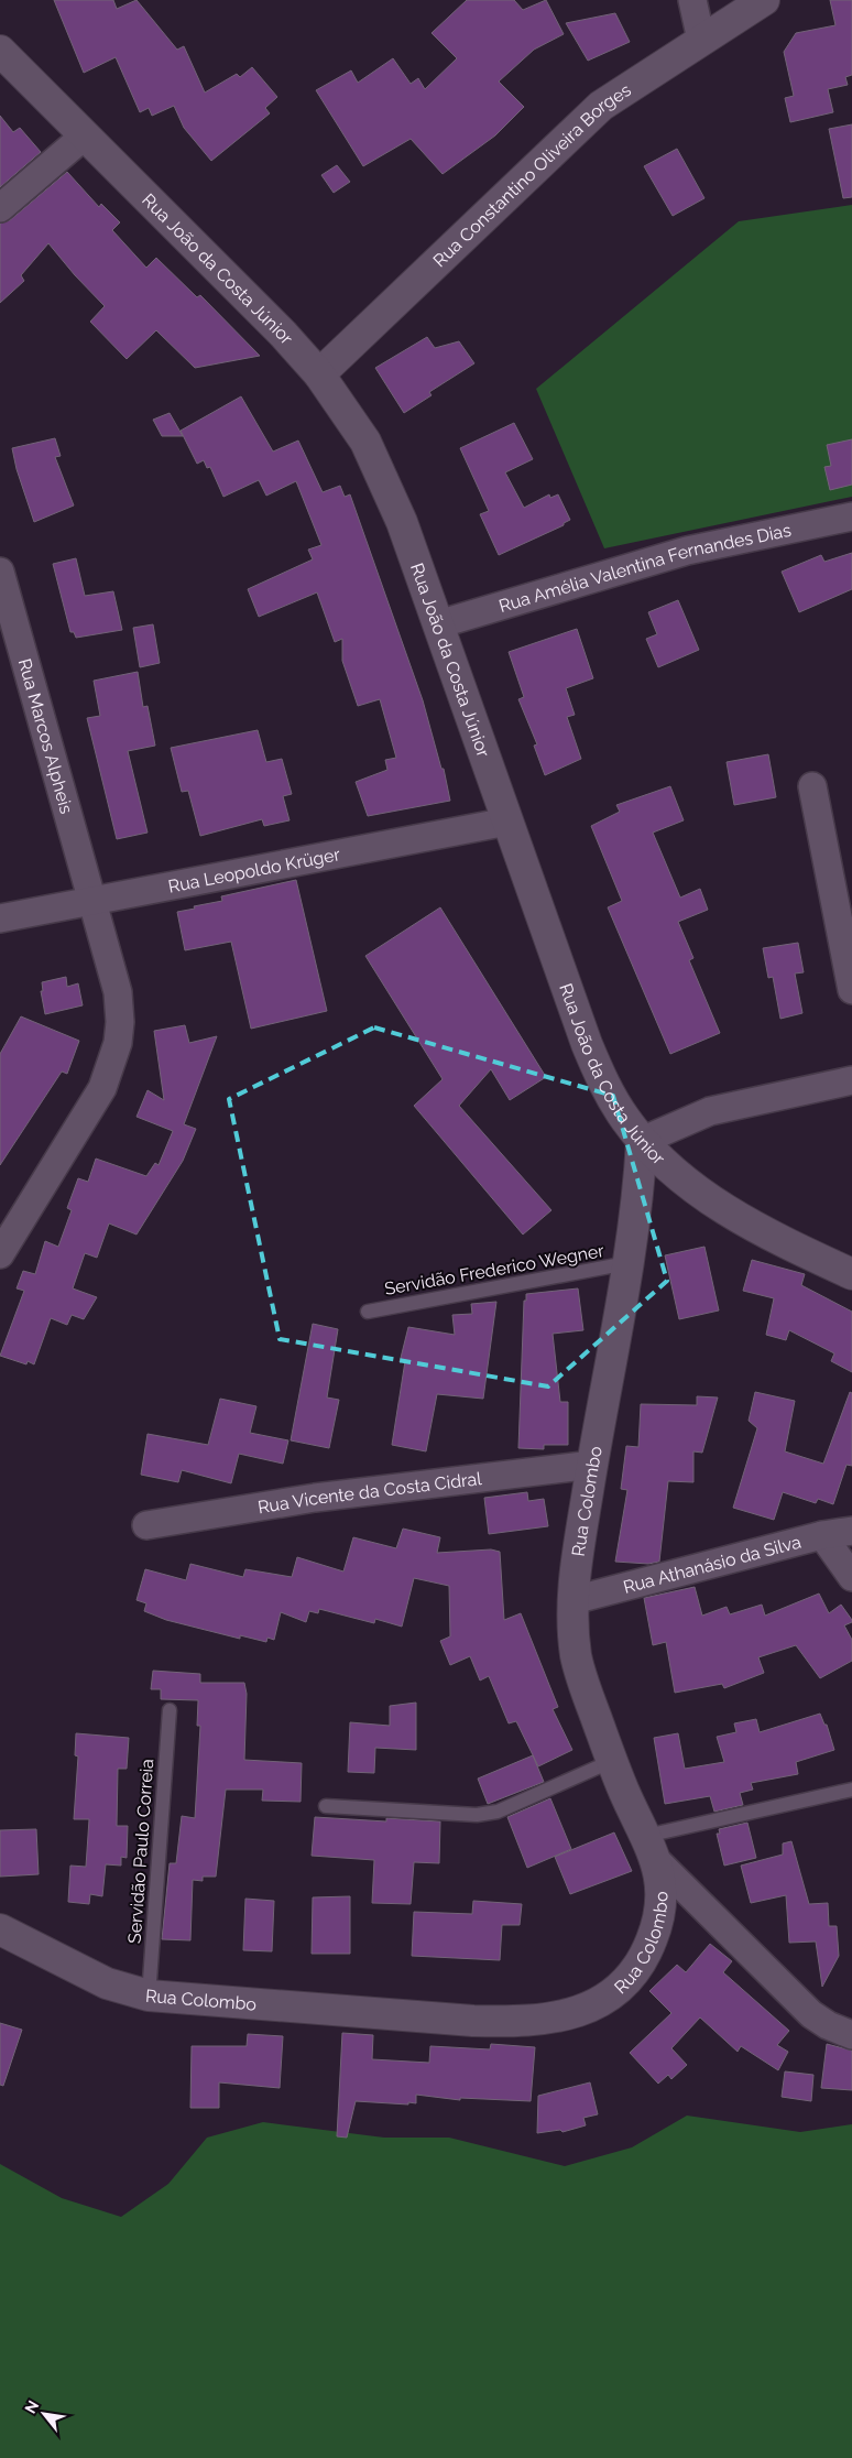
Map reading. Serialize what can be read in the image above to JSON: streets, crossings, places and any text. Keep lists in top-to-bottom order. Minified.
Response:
{"streets":{"street":["Rua Constantino Oliveira Borges","Rua João da Costa Júnior","Rua Amélia Valentina Fernandes Dias","Rua Marcos Alpheis","Rua Leopoldo Krüger","Rua Vicente da Costa Cidral","Rua Colombo","Rua Athanásio da Silva"],"lane":["Servidão Frederico Wegner","Servidão Paulo Correia"]},"crossings":[["Rua Constantino Oliveira Borges","Rua João da Costa Júnior"],["Rua João da Costa Júnior","Rua Amélia Valentina Fernandes Dias"],["Rua João da Costa Júnior","Rua Leopoldo Krüger"],["Rua João da Costa Júnior","Rua Colombo"],["Rua Marcos Alpheis","Rua Leopoldo Krüger"],["Servidão Frederico Wegner","Rua Colombo"],["Rua Vicente da Costa Cidral","Rua Colombo"],["Rua Colombo","Rua Athanásio da Silva"],["Rua Colombo","Servidão Paulo Correia"]],"north":"top left"}
